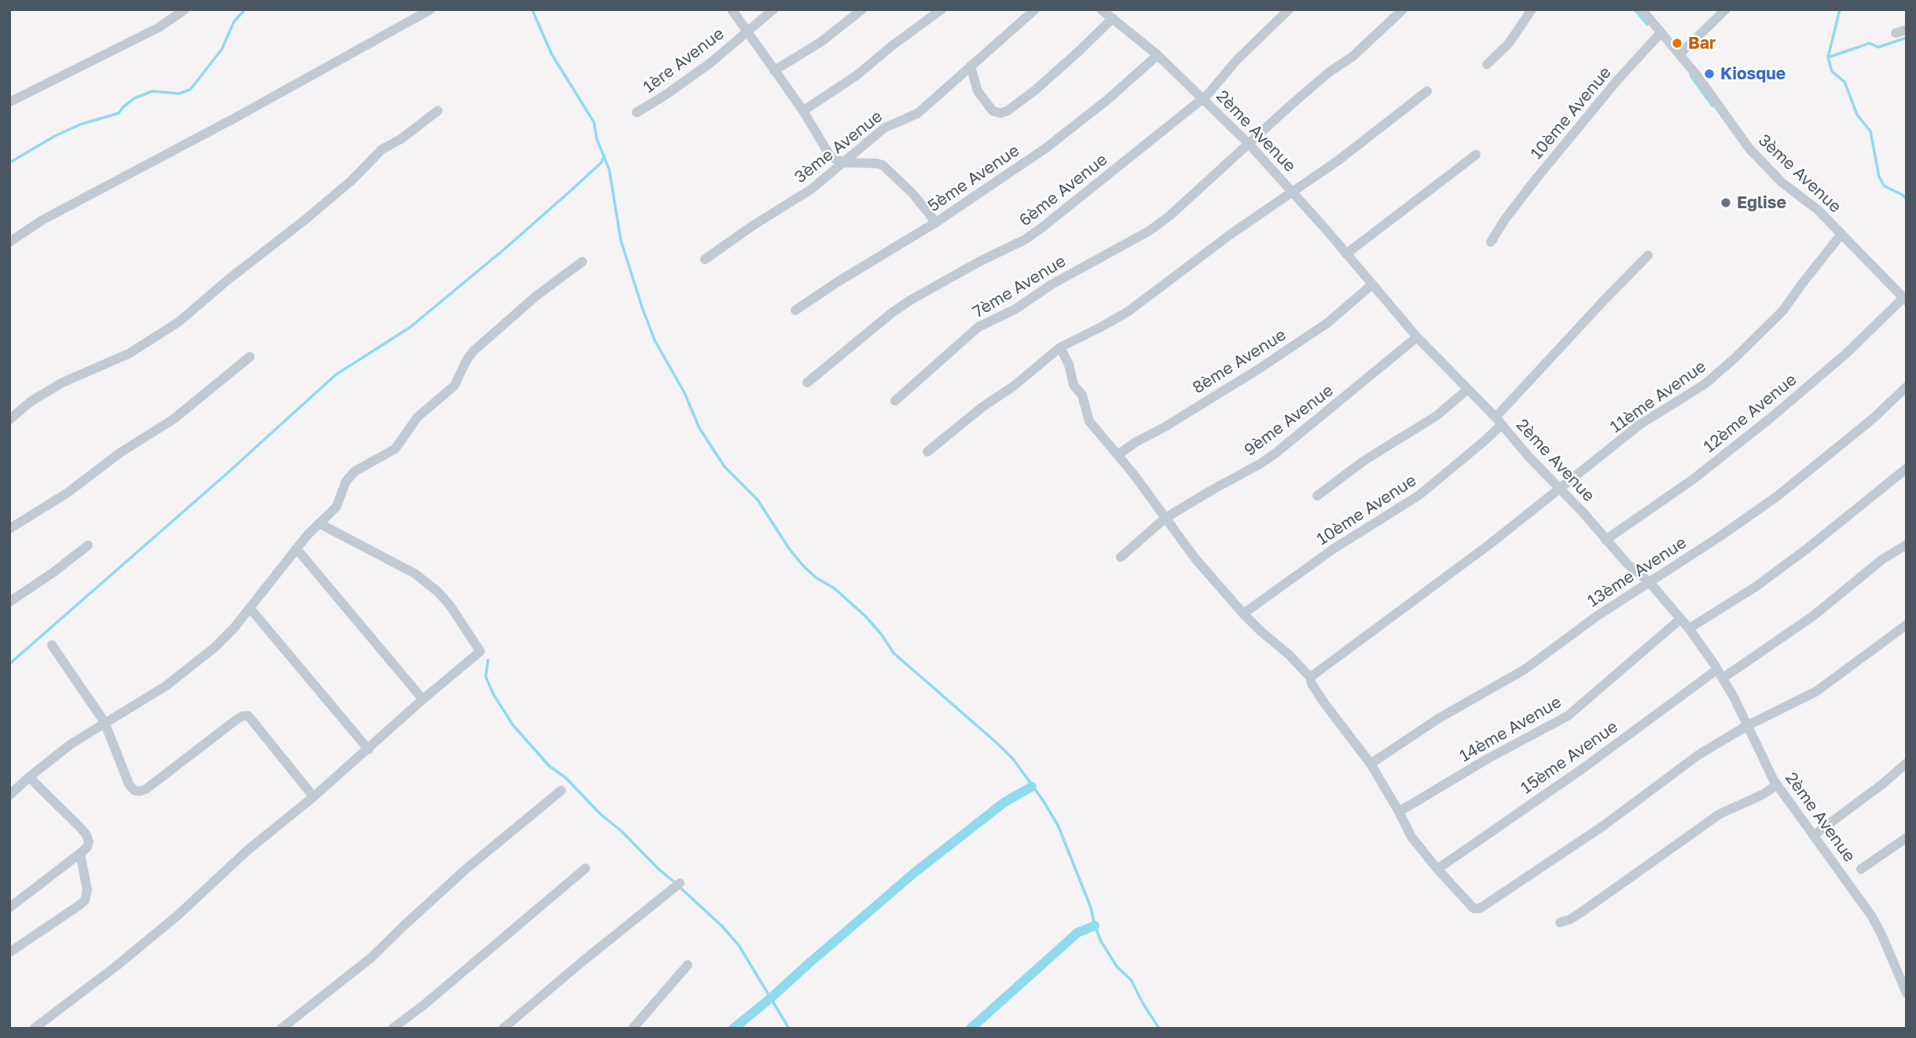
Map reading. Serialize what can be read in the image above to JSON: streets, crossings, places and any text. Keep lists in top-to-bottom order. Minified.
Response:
{"streets":{"street":["1ère Avenue","10ème Avenue","2ème Avenue","3ème Avenue","5ème Avenue","6ème Avenue","7ème Avenue","8ème Avenue","11ème Avenue","12ème Avenue","9ème Avenue","13ème Avenue","14ème Avenue","15ème Avenue"]},"crossings":[["10ème Avenue","2ème Avenue"],["10ème Avenue","3ème Avenue"],["2ème Avenue","5ème Avenue"],["2ème Avenue","6ème Avenue"],["2ème Avenue","7ème Avenue"],["2ème Avenue","8ème Avenue"],["2ème Avenue","11ème Avenue"],["2ème Avenue","12ème Avenue"],["2ème Avenue","9ème Avenue"],["2ème Avenue","13ème Avenue"],["2ème Avenue","14ème Avenue"],["2ème Avenue","15ème Avenue"],["3ème Avenue","11ème Avenue"],["3ème Avenue","12ème Avenue"]],"places":["Bar","Kiosque","Eglise"]}
